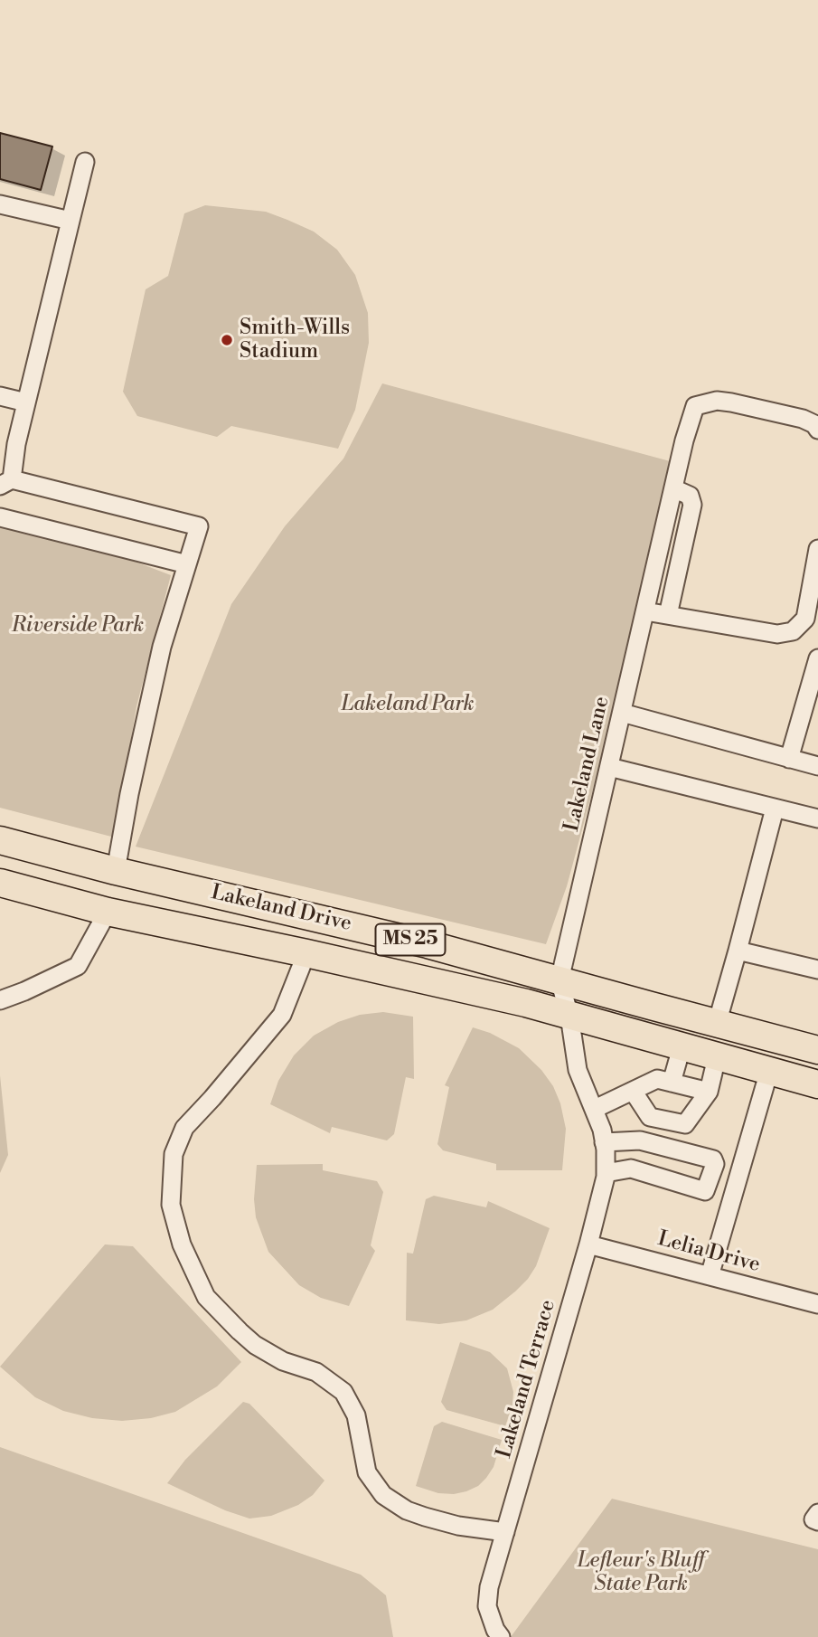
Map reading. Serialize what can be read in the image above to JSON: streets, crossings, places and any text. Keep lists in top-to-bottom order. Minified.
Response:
{"streets":{"highway":["Lakeland Drive","MS 25"],"street":["Lakeland Lane","Lelia Drive","Lakeland Terrace"]},"crossings":[["Lakeland Lane","Lakeland Drive"],["Lakeland Lane","Lakeland Terrace"],["Lelia Drive","Lakeland Terrace"]],"parks":["Riverside Park","Lakeland Park","Lefleur's Bluff State Park"],"places":["Smith-Wills Stadium"]}
